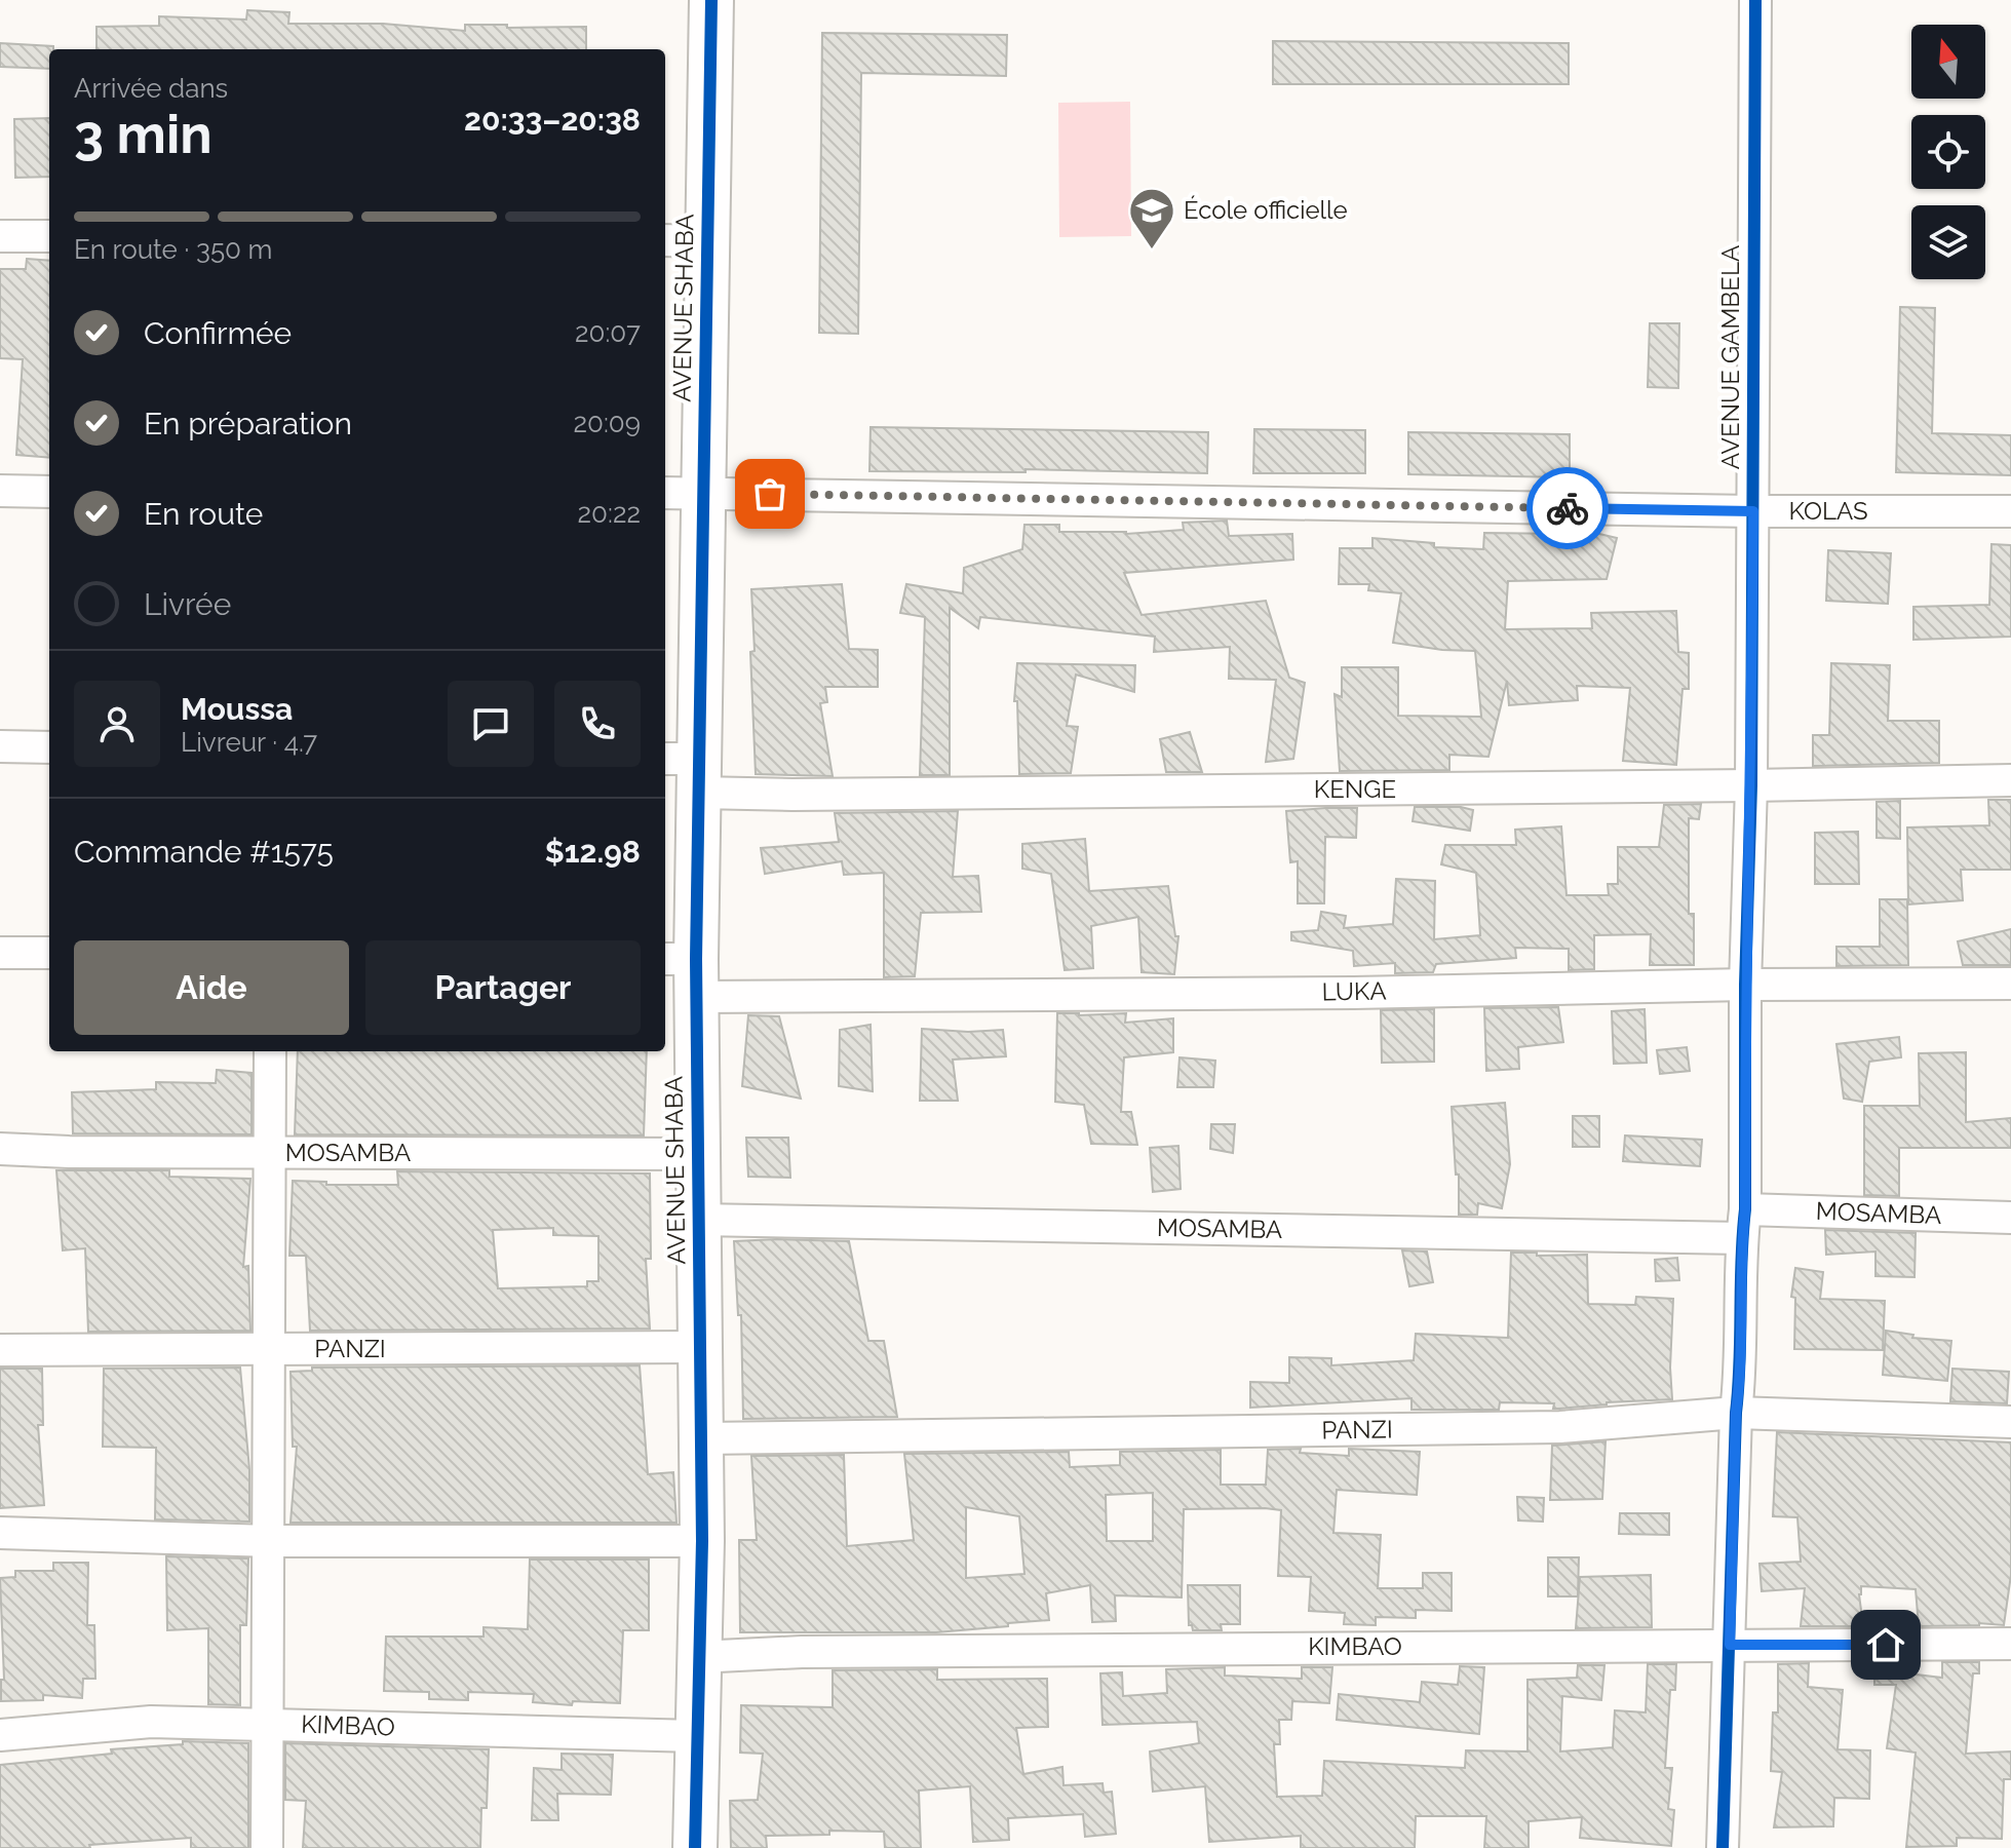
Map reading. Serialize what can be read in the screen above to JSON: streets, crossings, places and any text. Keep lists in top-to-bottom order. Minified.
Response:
{"streets":{"street":["AVENUE SHABA","AVENUE GAMBELA","KOLAS","KENGE","LUKA","MOSAMBA","PANZI","KIMBAO"]},"crossings":[["AVENUE SHABA","KOLAS"],["AVENUE SHABA","KENGE"],["AVENUE SHABA","LUKA"],["AVENUE SHABA","MOSAMBA"],["AVENUE SHABA","PANZI"],["AVENUE SHABA","KIMBAO"],["AVENUE GAMBELA","KOLAS"],["AVENUE GAMBELA","KENGE"],["AVENUE GAMBELA","LUKA"],["AVENUE GAMBELA","MOSAMBA"],["AVENUE GAMBELA","PANZI"],["AVENUE GAMBELA","KIMBAO"]],"places":{"school or university":["École officielle"]},"north":"top","page":{"heading":["3 min","Arrivée dans","20:33–20:38"],"panel":["Moussa","Livreur · 4.7","Commande #1575","$12.98"],"bar":"En route · 350 m","list":[["Confirmée","20:07"],["En préparation","20:09"],["En route","20:22"],"Livrée"],"buttons":["Aide","Partager"]}}
